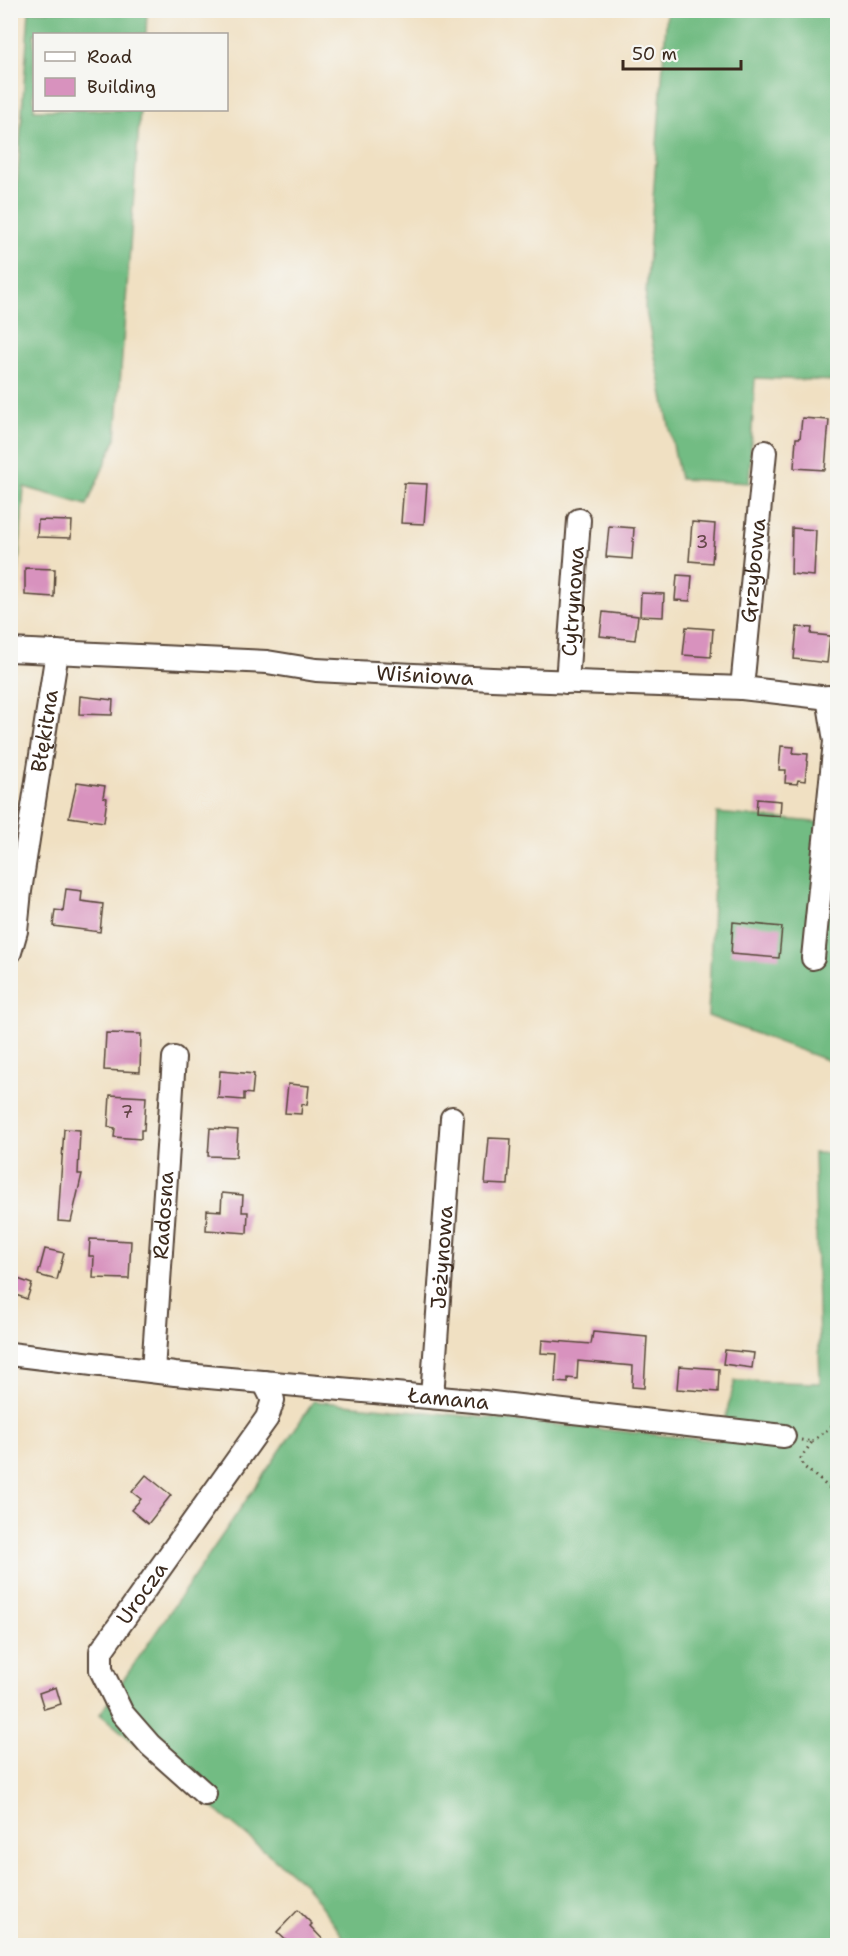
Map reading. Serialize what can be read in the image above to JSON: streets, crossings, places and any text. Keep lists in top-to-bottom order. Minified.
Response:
{"streets":{"street":["Grzybowa","Cytrynowa","Wiśniowa","Błękitna","Radosna","Jeżynowa","Łamana","Urocza"]},"crossings":[["Grzybowa","Wiśniowa"],["Cytrynowa","Wiśniowa"],["Wiśniowa","Błękitna"],["Radosna","Łamana"],["Jeżynowa","Łamana"],["Łamana","Urocza"]],"house_numbers":["3","7"],"legend":["Road","Building"],"scale_bar":"50 m"}
